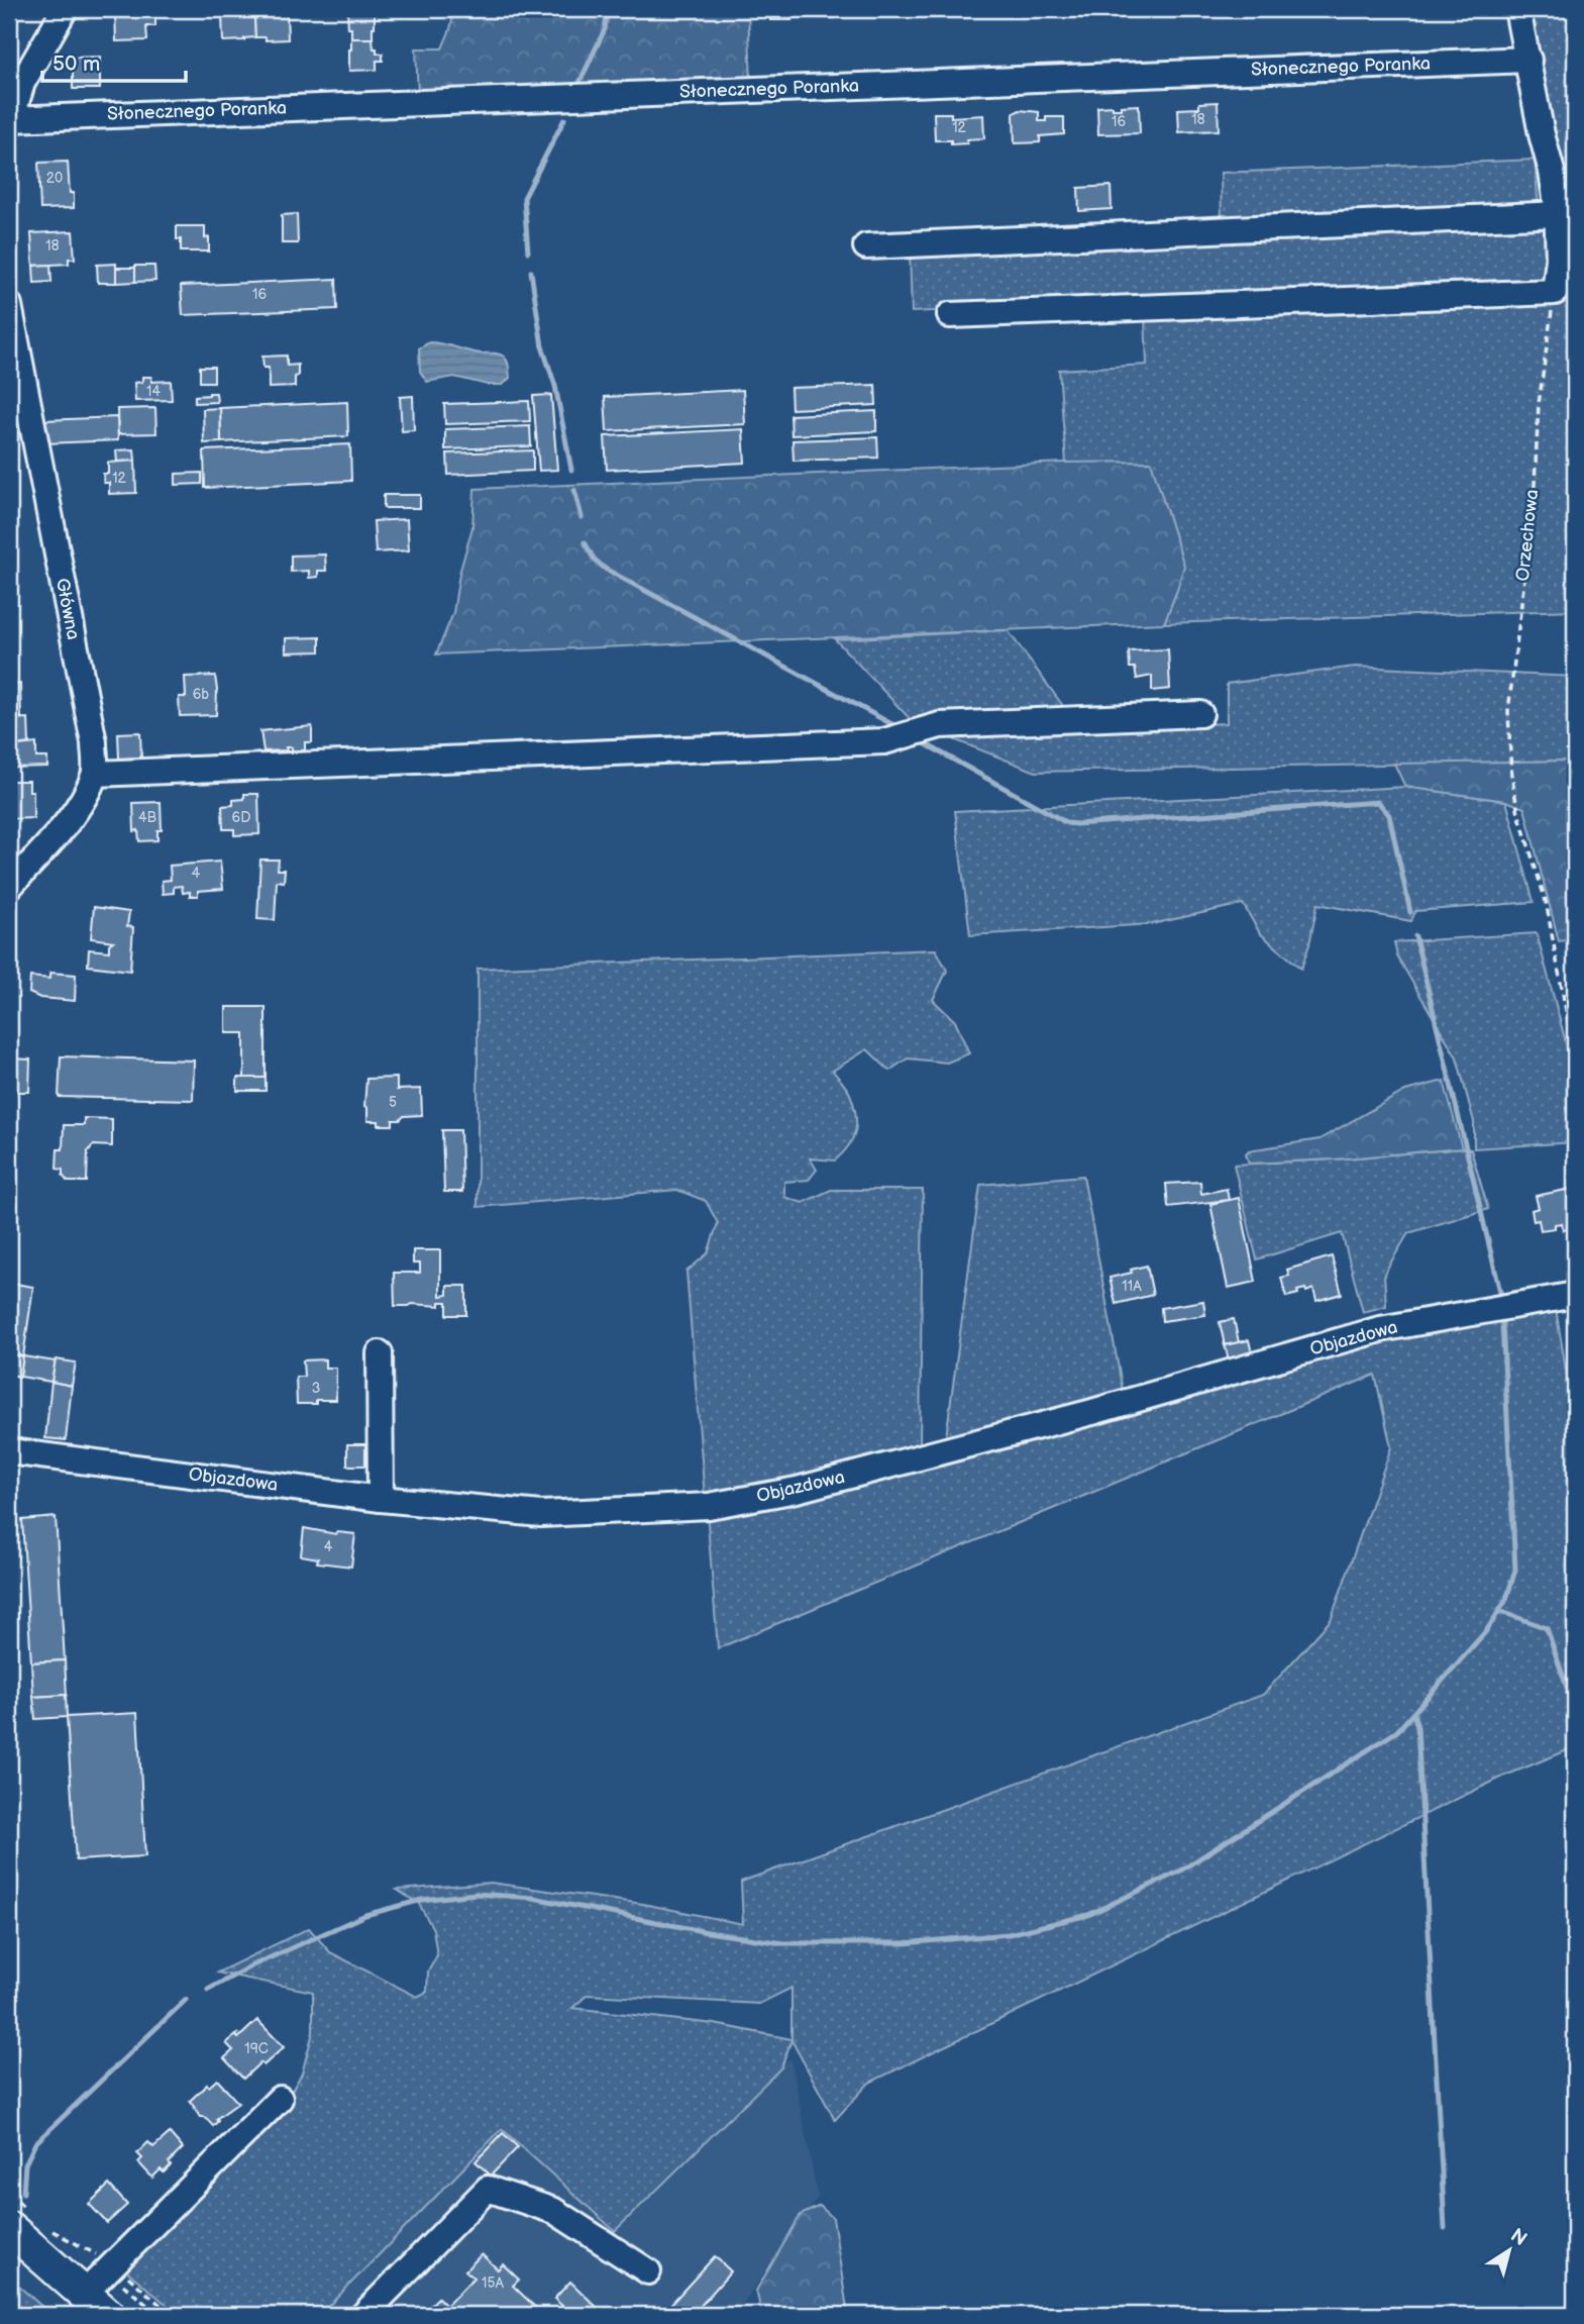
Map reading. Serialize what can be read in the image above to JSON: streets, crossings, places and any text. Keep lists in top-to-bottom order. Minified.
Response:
{"streets":{"street":["Słonecznego Poranka","Główna","Objazdowa"],"path":["Orzechowa"]},"house_numbers":["18","16","12","20","18","16","14","12","6b","4B","6D","4","5","11A","3","4","19C","15A"],"scale_bar":"50 m","north":"top right"}
